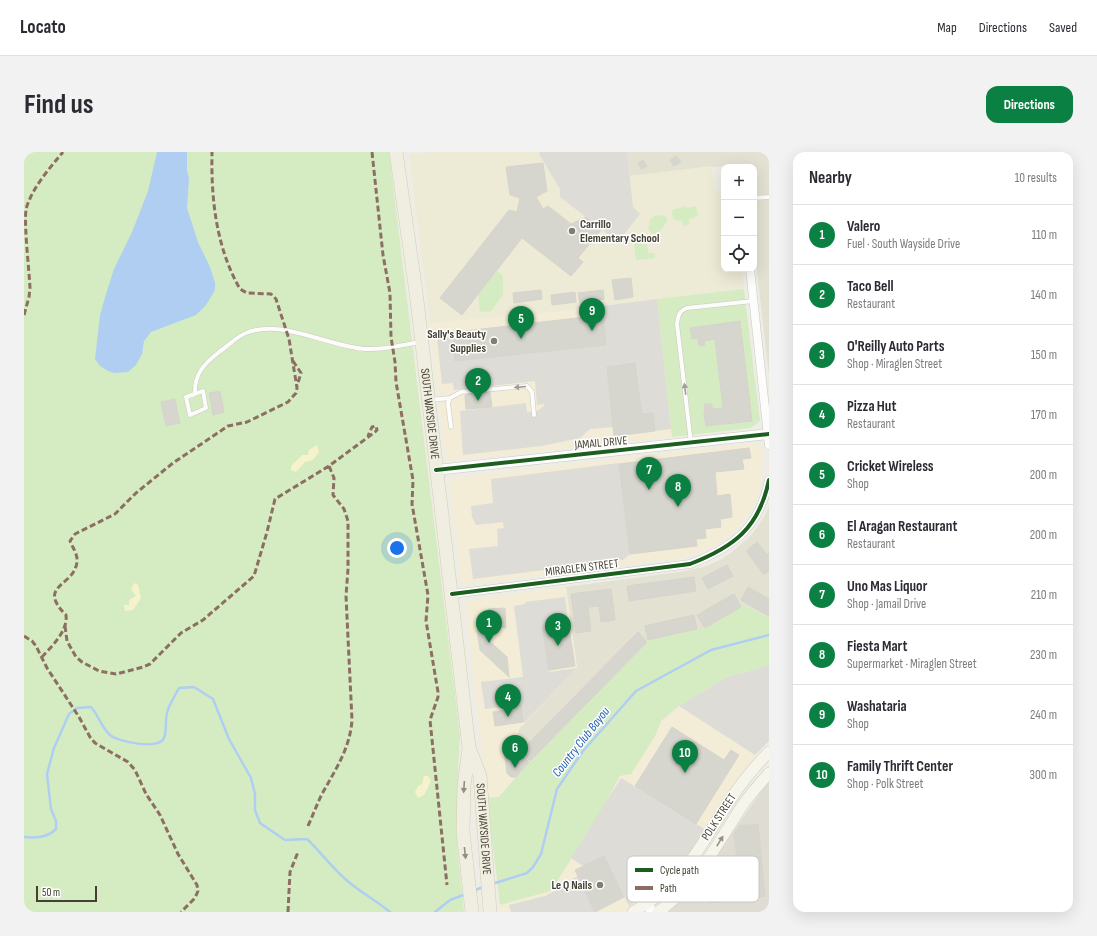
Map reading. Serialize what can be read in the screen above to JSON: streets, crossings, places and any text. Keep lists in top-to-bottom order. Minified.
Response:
{"streets":{"main road":["SOUTH WAYSIDE DRIVE","POLK STREET"],"street":["JAMAIL DRIVE","MIRAGLEN STREET"]},"crossings":[["SOUTH WAYSIDE DRIVE","JAMAIL DRIVE"],["SOUTH WAYSIDE DRIVE","MIRAGLEN STREET"]],"water":["Country Club Bayou"],"places":["Carrillo Elementary School","Sally's Beauty Supplies","Le Q Nails"],"legend":["Cycle path","Path"],"scale_bar":"50 m","page":{"header":"Locato","nav":["Map","Directions","Saved"],"buttons":"Directions","title":"Find us","heading":["Nearby","10 results"],"map_buttons":["+","−"],"list":[{"mark":"1","name":"Valero","note":"Fuel · South Wayside Drive","value":"110 m"},{"mark":"2","name":"Taco Bell","note":"Restaurant","value":"140 m"},{"mark":"3","name":"O'Reilly Auto Parts","note":"Shop · Miraglen Street","value":"150 m"},{"mark":"4","name":"Pizza Hut","note":"Restaurant","value":"170 m"},{"mark":"5","name":"Cricket Wireless","note":"Shop","value":"200 m"},{"mark":"6","name":"El Aragan Restaurant","note":"Restaurant","value":"200 m"},{"mark":"7","name":"Uno Mas Liquor","note":"Shop · Jamail Drive","value":"210 m"},{"mark":"8","name":"Fiesta Mart","note":"Supermarket · Miraglen Street","value":"230 m"},{"mark":"9","name":"Washataria","note":"Shop","value":"240 m"},{"mark":"10","name":"Family Thrift Center","note":"Shop · Polk Street","value":"300 m"}],"pins":["9","5","2","7","8","1","3","4","6","10"],"scale":"50 m"}}
